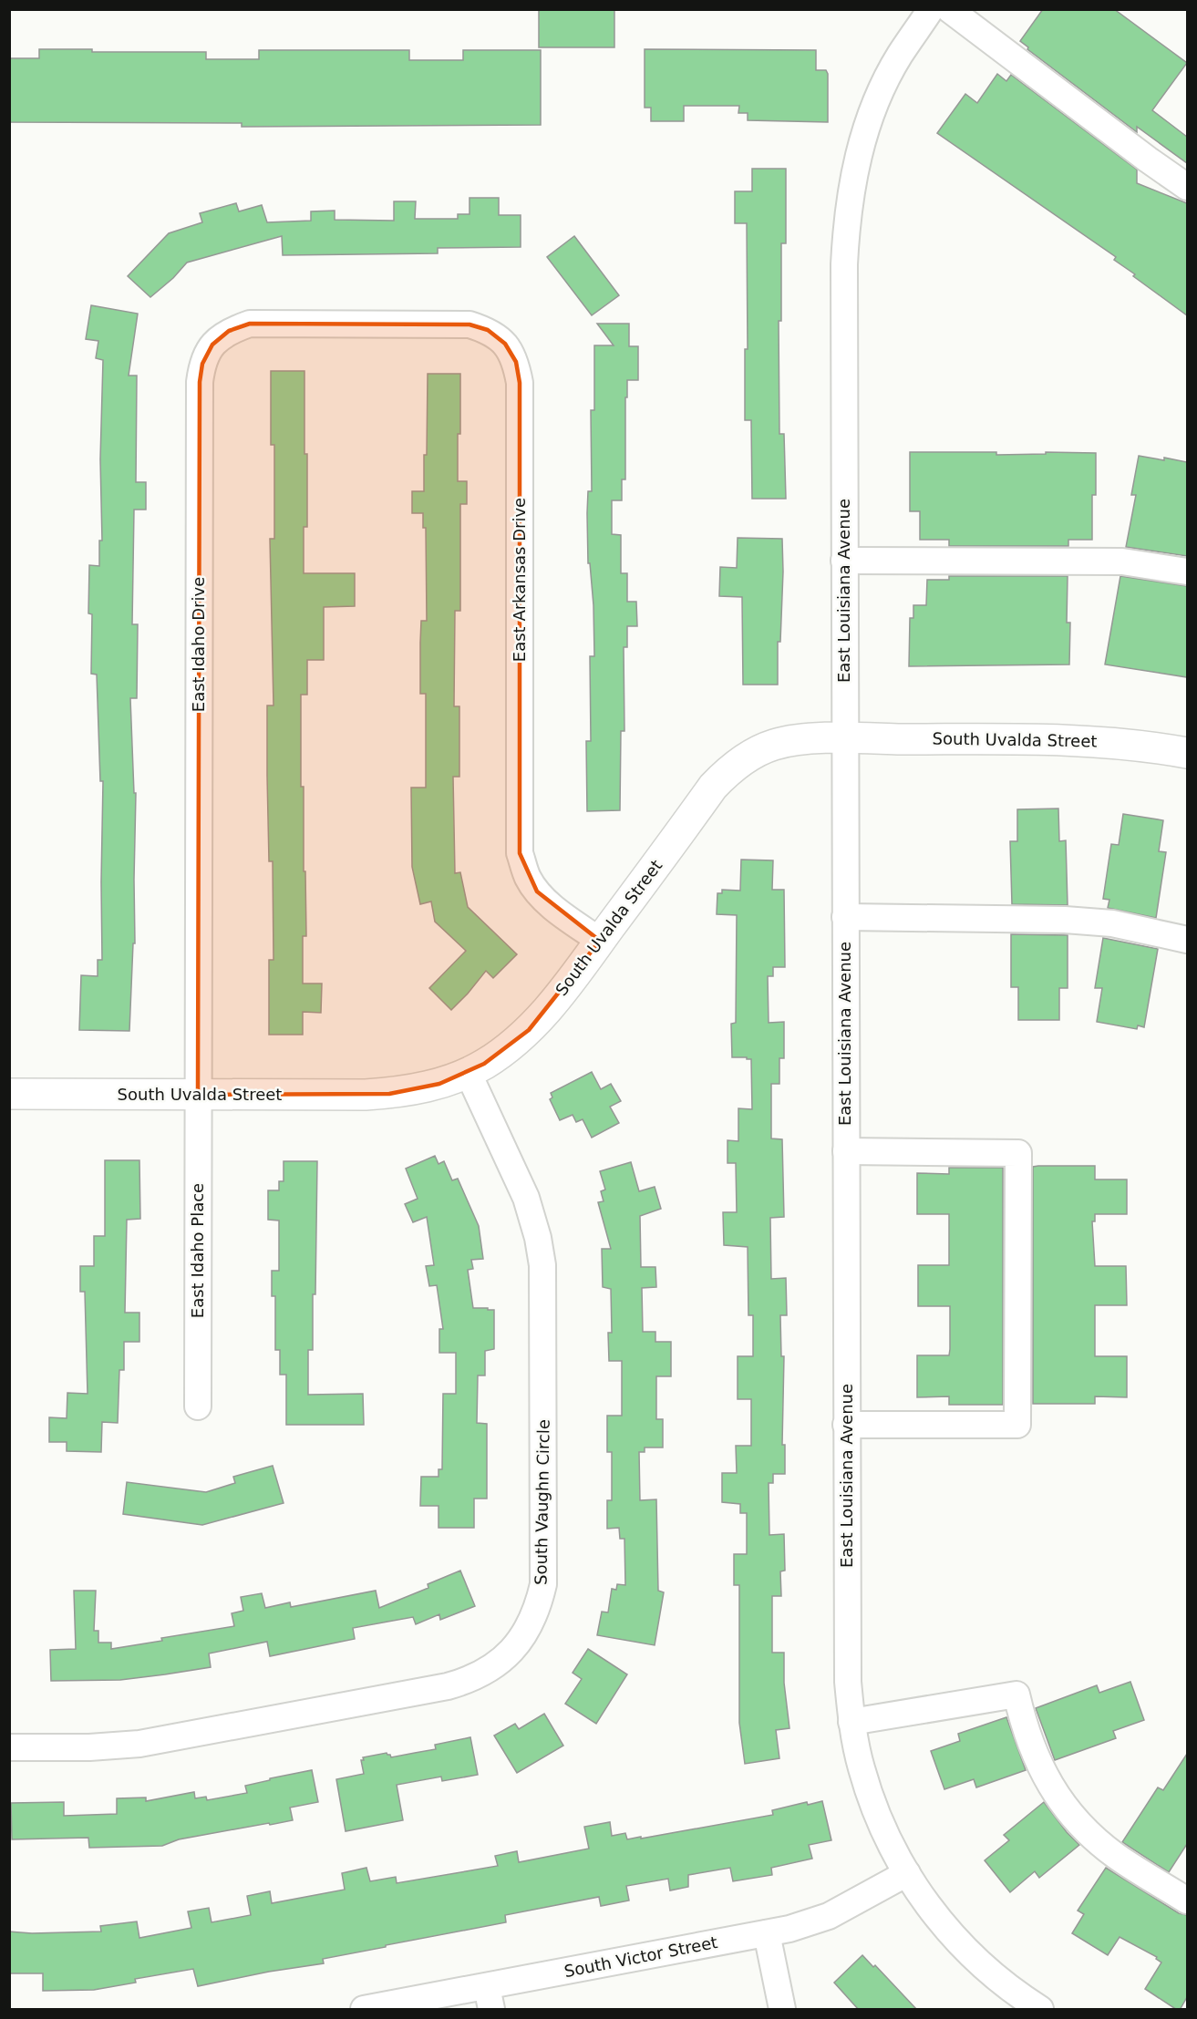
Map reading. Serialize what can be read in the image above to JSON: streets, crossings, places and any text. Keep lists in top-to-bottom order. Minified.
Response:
{"streets":{"street":["East Arkansas Drive","East Louisiana Avenue","East Idaho Drive","South Uvalda Street","East Idaho Place","South Vaughn Circle","South Victor Street"]},"crossings":[["East Arkansas Drive","East Idaho Drive"],["East Arkansas Drive","South Uvalda Street"],["East Louisiana Avenue","South Uvalda Street"],["East Louisiana Avenue","South Victor Street"],["East Idaho Drive","South Uvalda Street"],["East Idaho Drive","East Idaho Place"],["South Uvalda Street","East Idaho Place"],["South Uvalda Street","South Vaughn Circle"]]}
